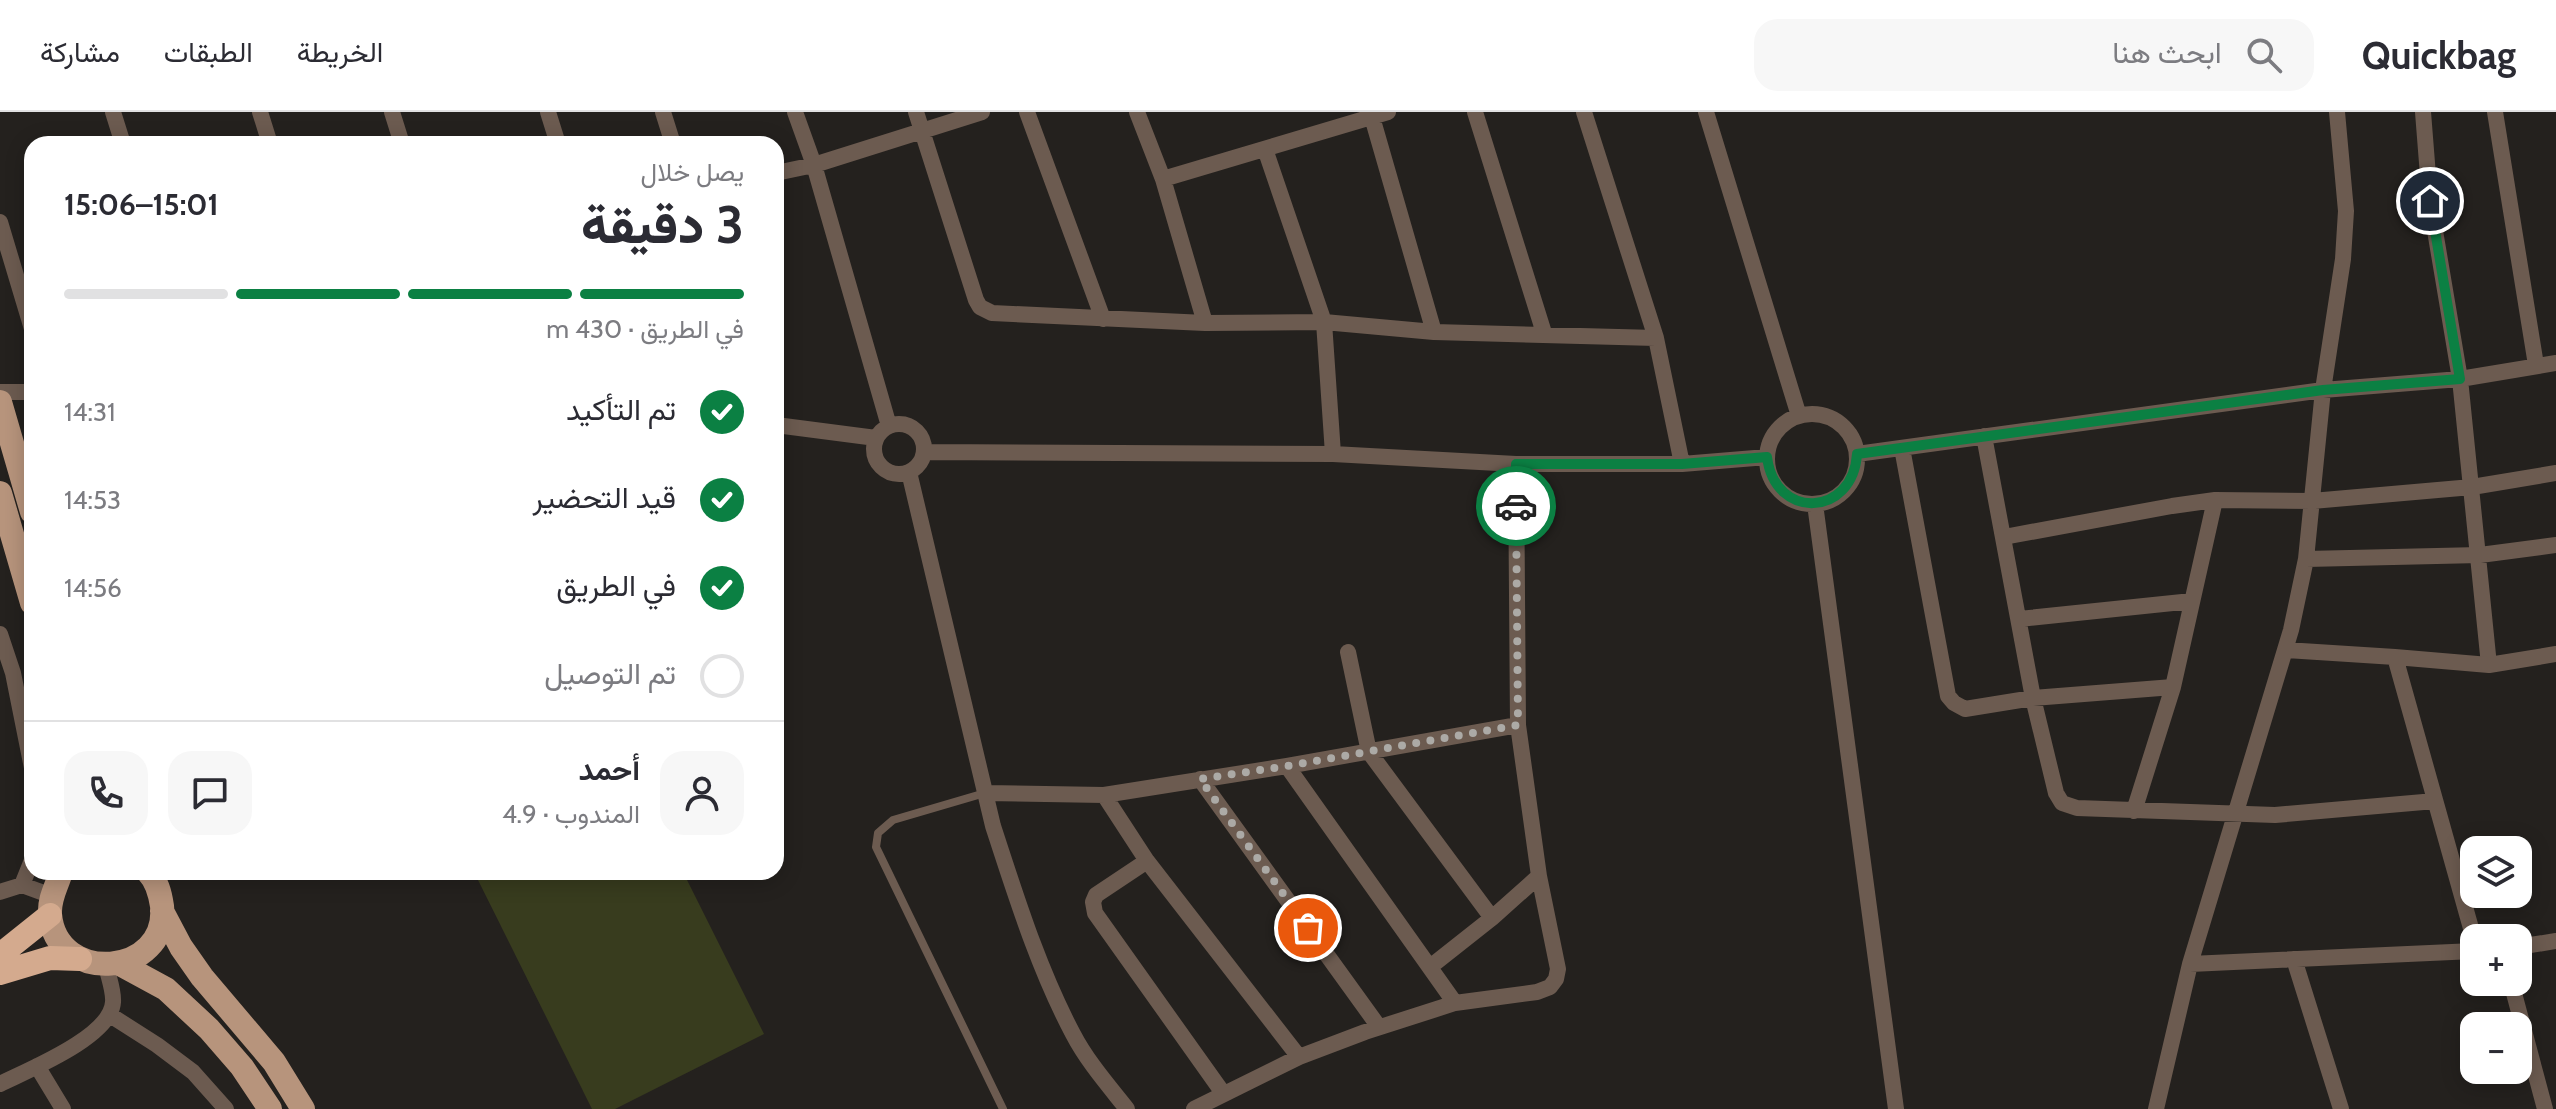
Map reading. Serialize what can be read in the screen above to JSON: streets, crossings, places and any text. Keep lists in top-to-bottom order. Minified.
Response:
{"page":{"header":"Quickbag","search":"ابحث هنا","nav":["الخريطة","الطبقات","مشاركة"],"heading":["3 دقيقة","يصل خلال","15:01–15:06"],"panel":["أحمد","المندوب · 4.9"],"bar":"في الطريق · 430 m","list":[["تم التأكيد","14:31"],["قيد التحضير","14:53"],["في الطريق","14:56"],"تم التوصيل"],"map_buttons":["+","−"]}}
